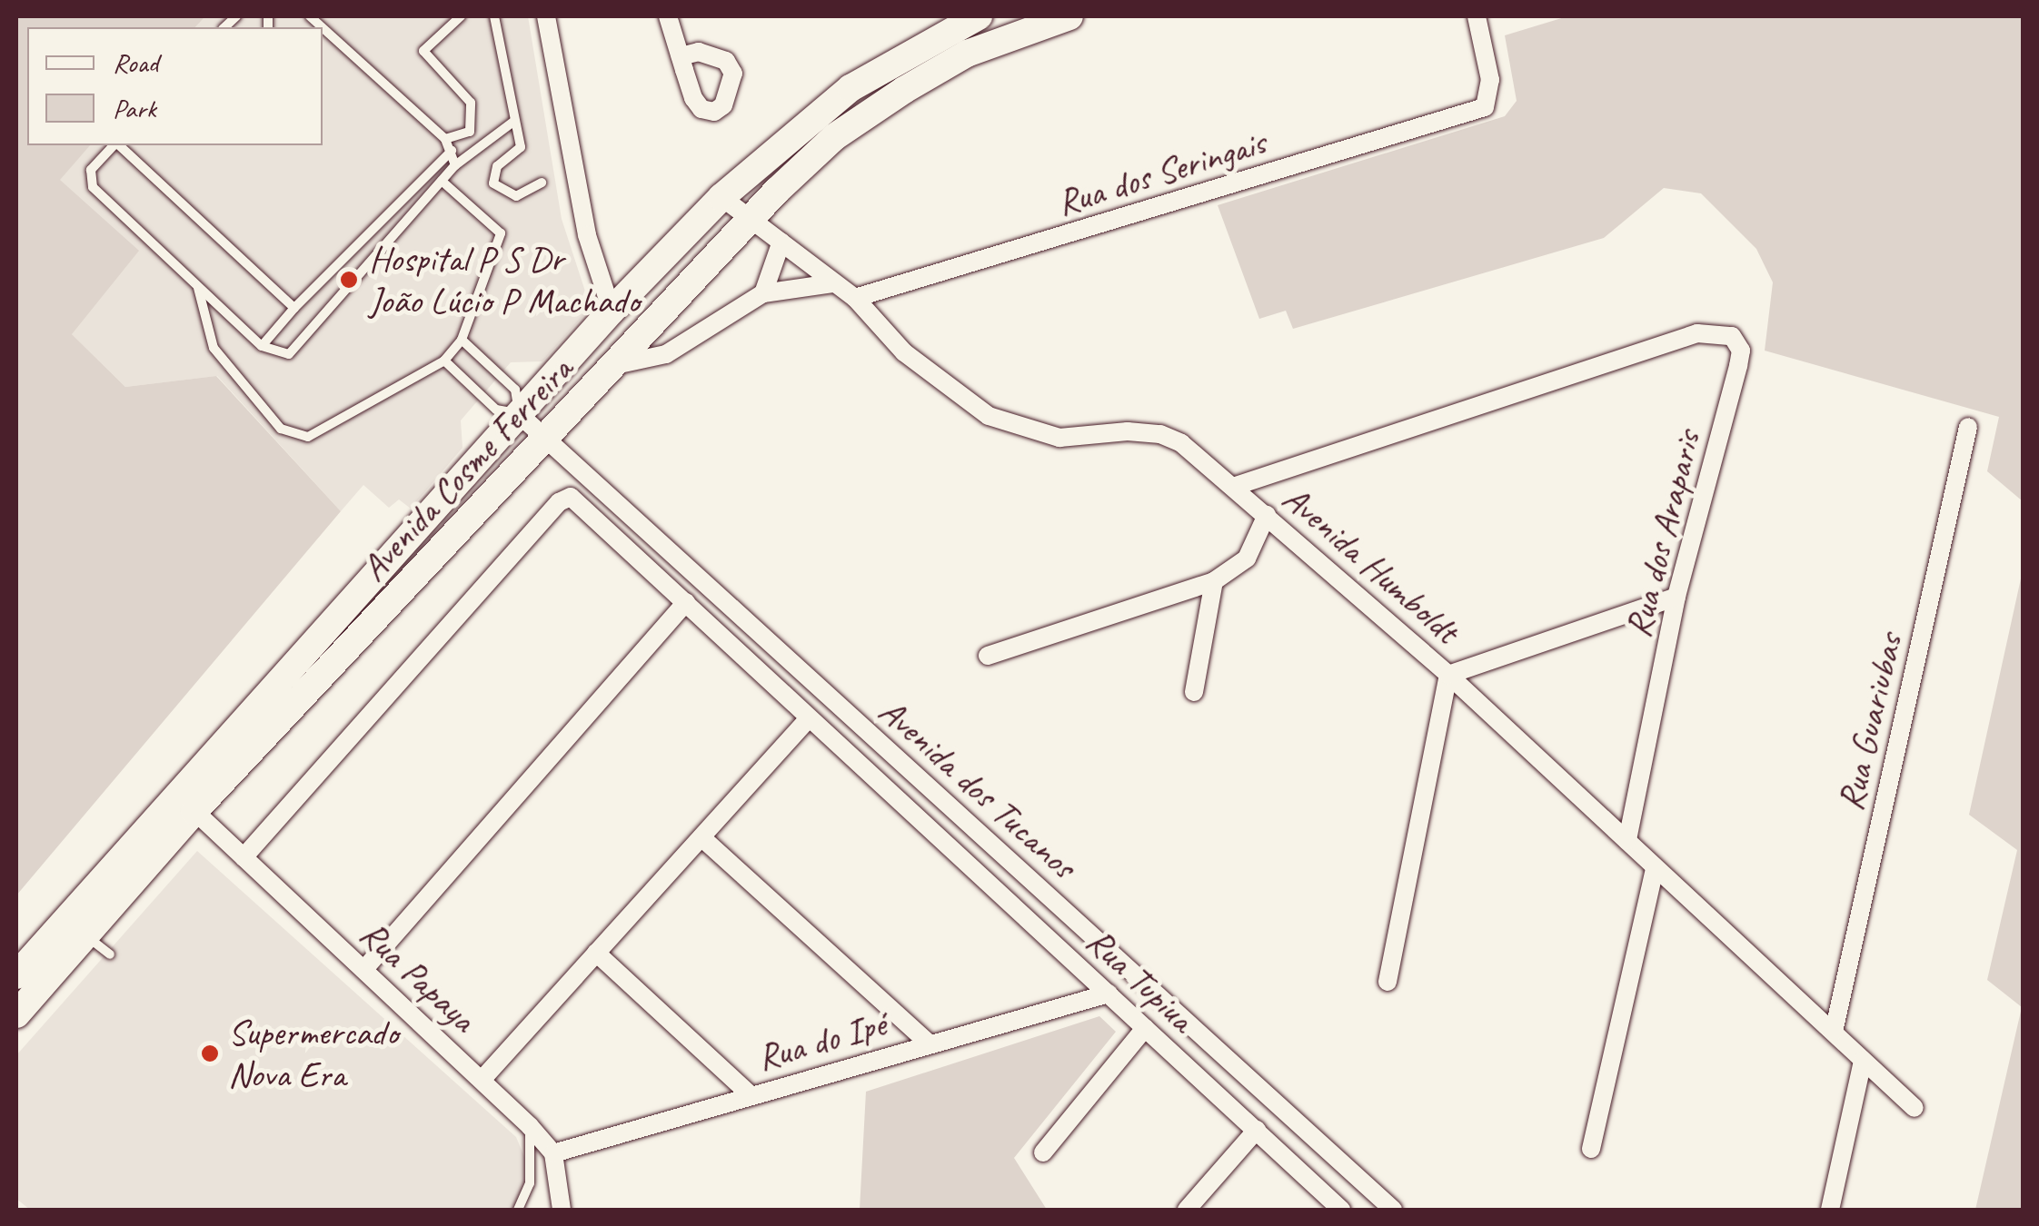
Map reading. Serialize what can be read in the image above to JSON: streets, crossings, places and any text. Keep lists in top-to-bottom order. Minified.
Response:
{"streets":{"main road":["Avenida Cosme Ferreira"],"street":["Rua dos Seringais","Rua dos Araparis","Avenida Humboldt","Rua Guariubas","Avenida dos Tucanos","Rua Papaya","Rua Tupiua","Rua do Ipé"]},"crossings":[["Rua dos Seringais","Avenida Humboldt"],["Avenida Cosme Ferreira","Avenida Humboldt"],["Avenida Cosme Ferreira","Avenida dos Tucanos"],["Avenida Cosme Ferreira","Rua Papaya"],["Rua dos Araparis","Avenida Humboldt"],["Avenida Humboldt","Rua Guariubas"],["Rua Papaya","Rua Tupiua"],["Rua Papaya","Rua do Ipé"],["Rua Tupiua","Rua do Ipé"]],"places":["Hospital P S Dr João Lúcio P Machado","Supermercado Nova Era"],"legend":["Road","Park"]}
